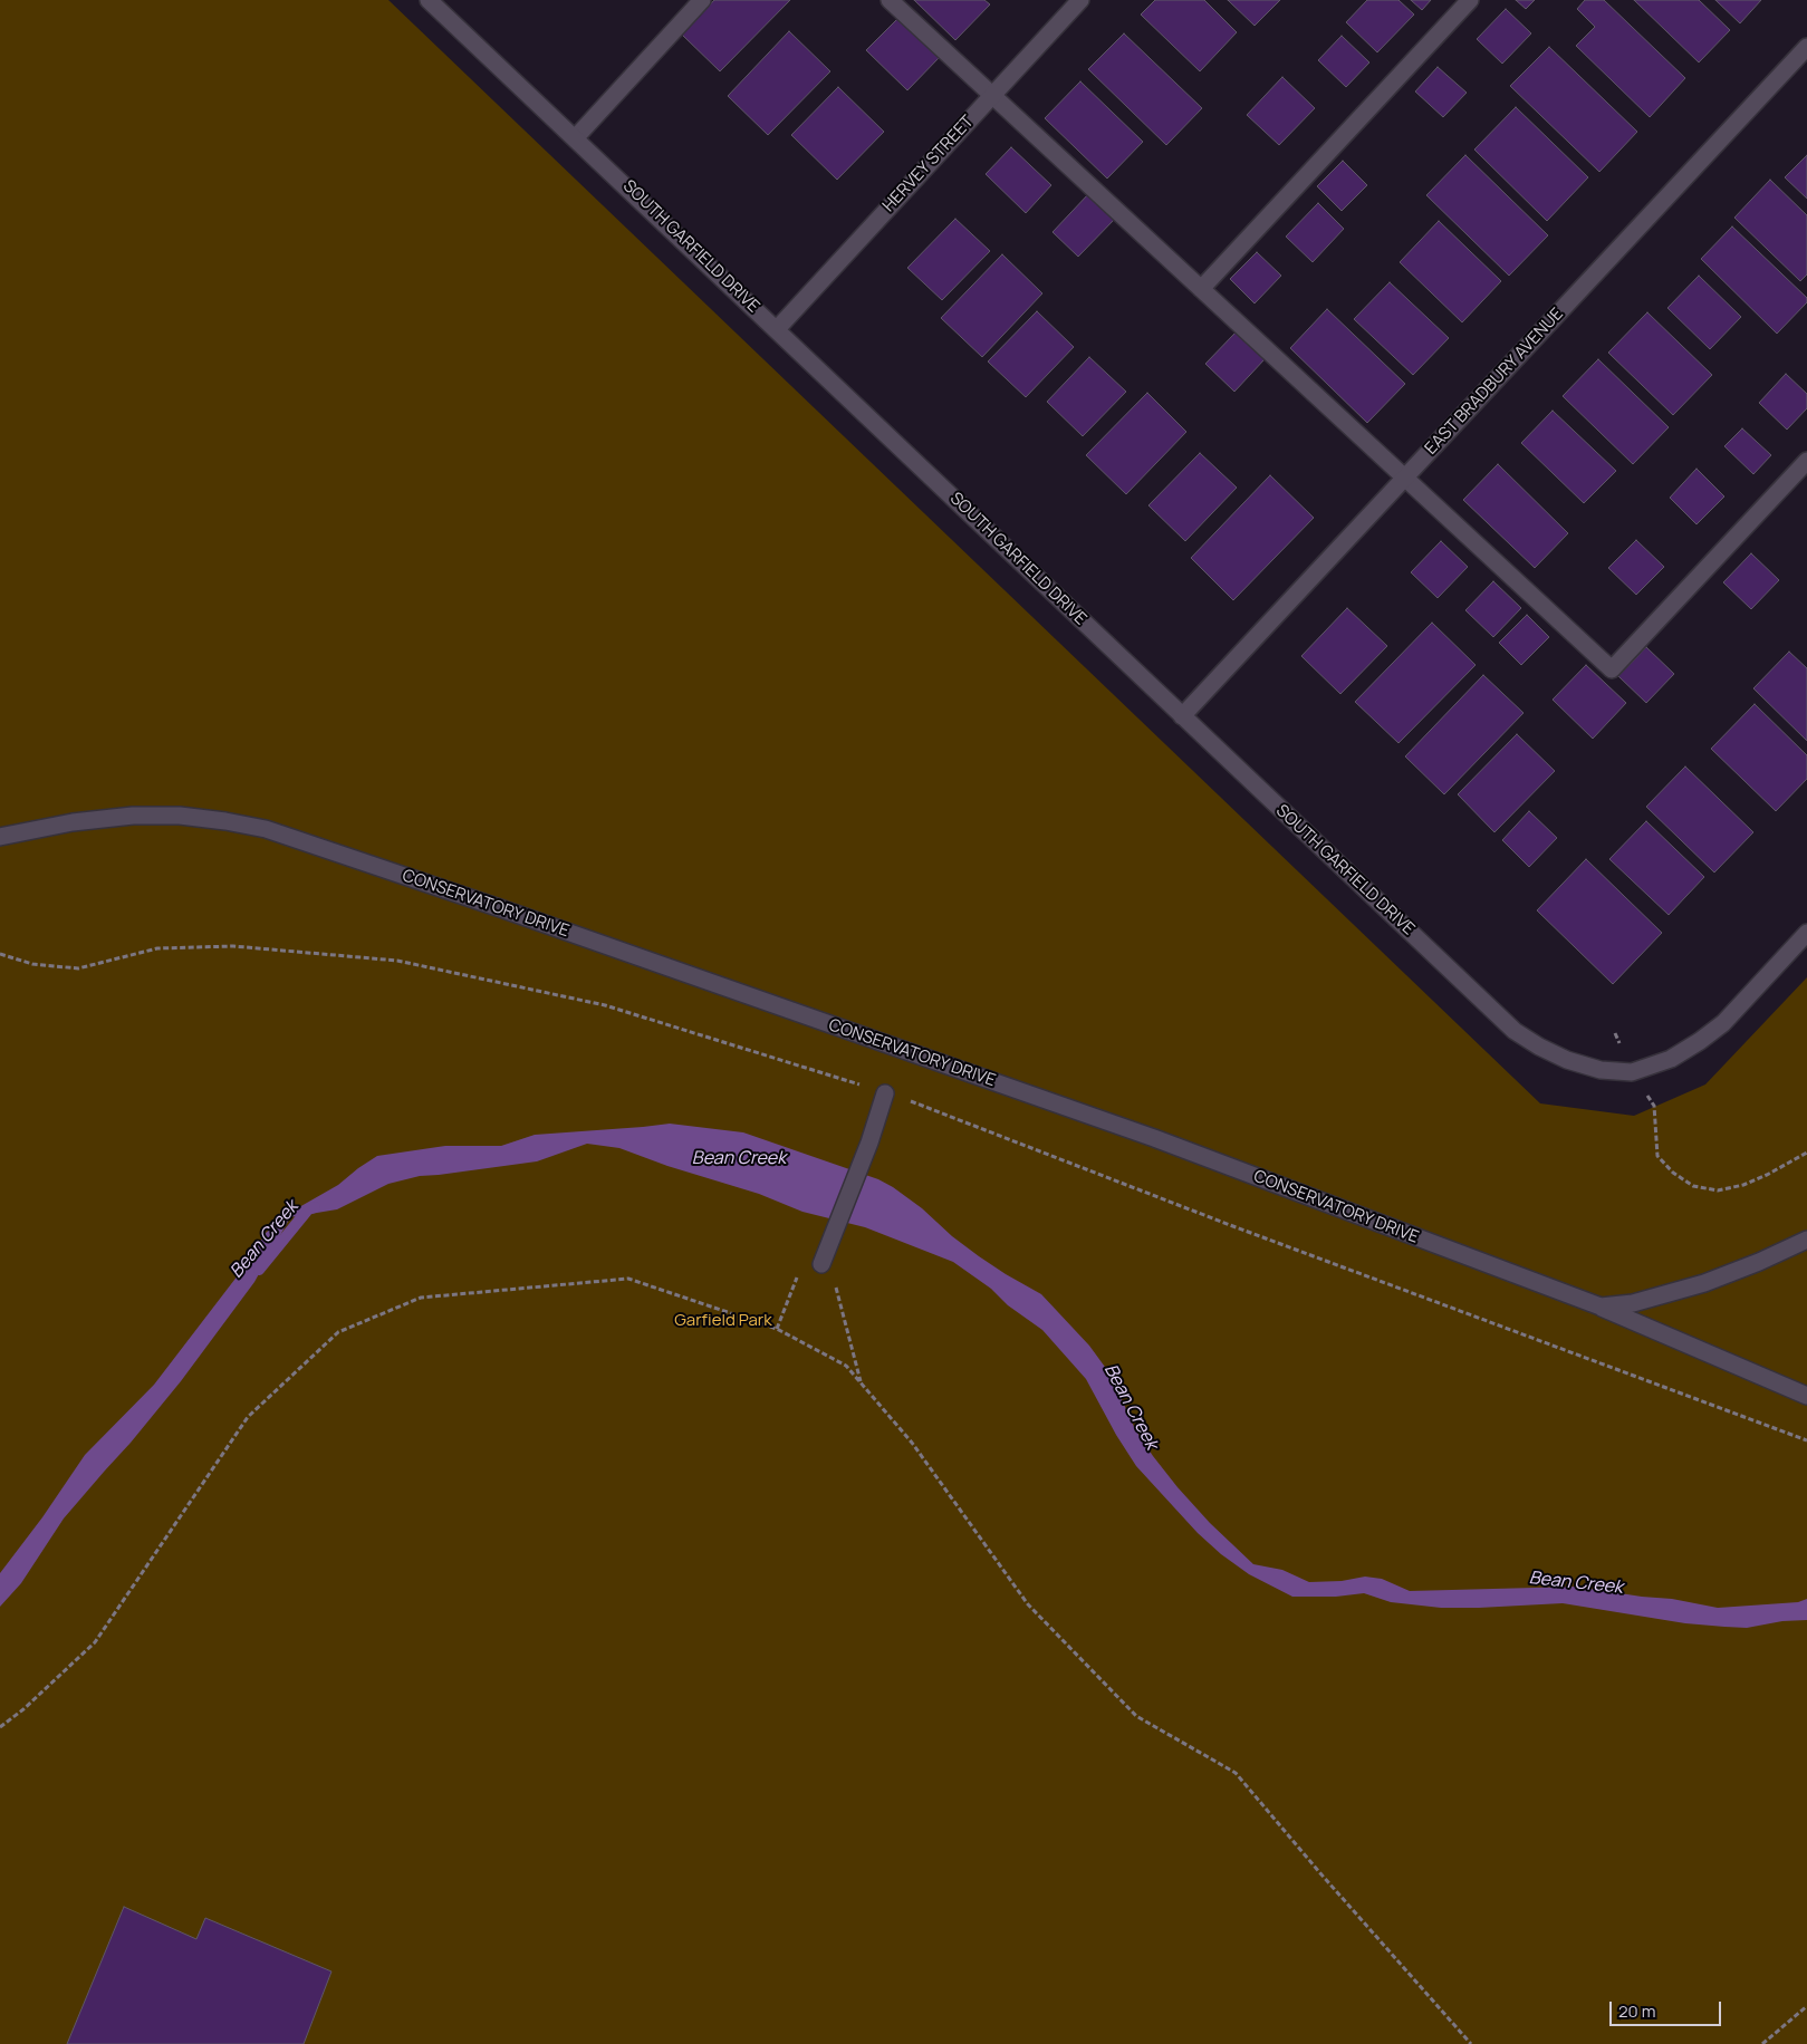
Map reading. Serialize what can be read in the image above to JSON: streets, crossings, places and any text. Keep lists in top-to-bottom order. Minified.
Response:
{"streets":{"street":["HERVEY STREET","SOUTH GARFIELD DRIVE","EAST BRADBURY AVENUE","CONSERVATORY DRIVE"]},"crossings":[["HERVEY STREET","SOUTH GARFIELD DRIVE"],["SOUTH GARFIELD DRIVE","EAST BRADBURY AVENUE"]],"water":["Bean Creek"],"parks":["Garfield Park"],"scale_bar":"20 m"}
